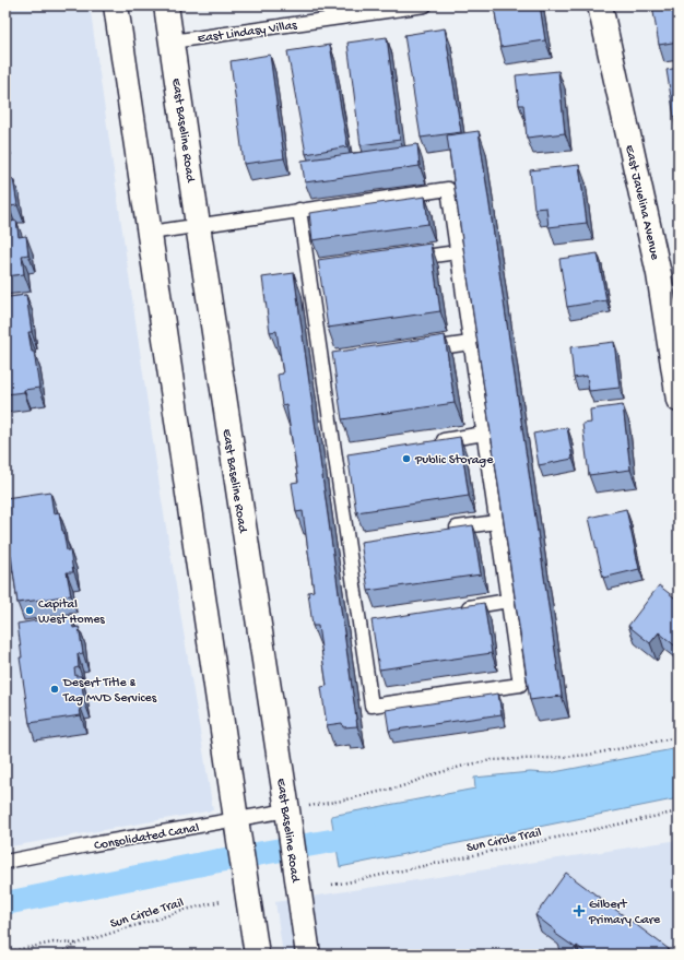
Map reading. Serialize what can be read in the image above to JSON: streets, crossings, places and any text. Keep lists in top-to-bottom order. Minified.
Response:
{"streets":{"main road":["East Baseline Road","East Javelina Avenue"],"lane":["East Lindasy Villas","Consolidated Canal"],"path":["Sun Circle Trail"]},"crossings":[["East Lindasy Villas","East Baseline Road"],["East Baseline Road","Consolidated Canal"]],"places":{"other":["Public Storage","Capital West Homes","Desert Title & Tag MVD Services"],"health":["Gilbert Primary Care"]}}
